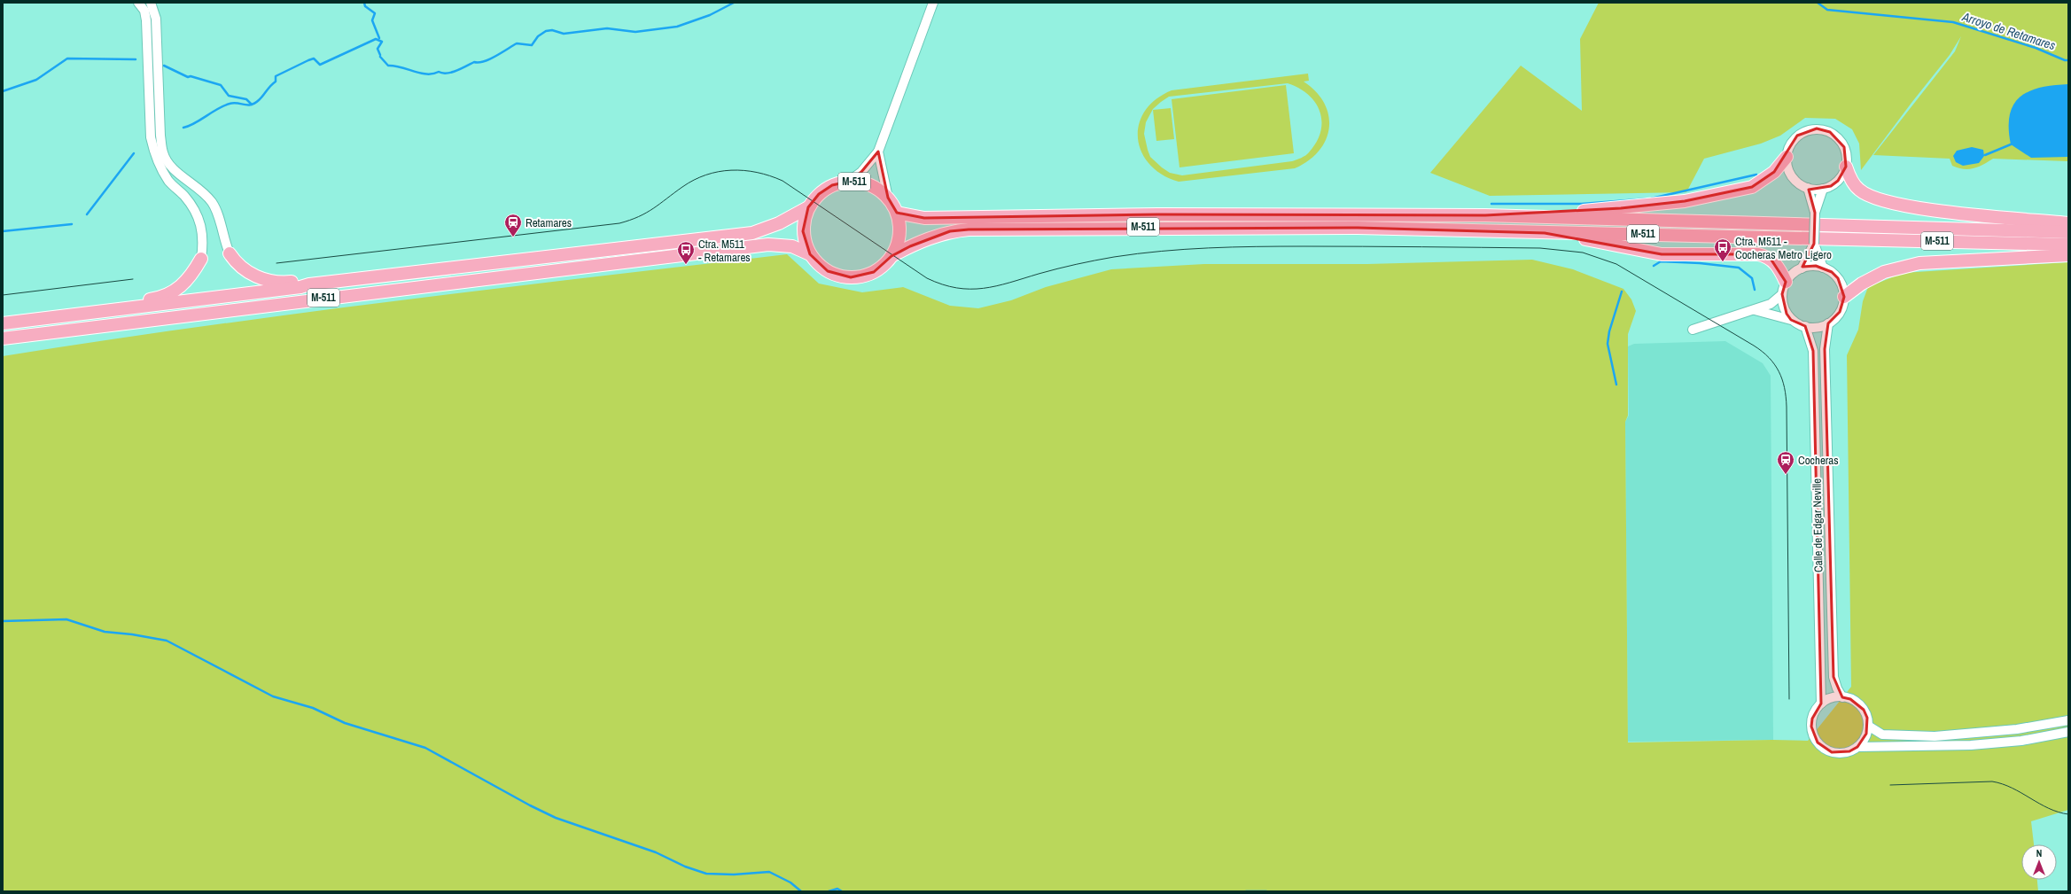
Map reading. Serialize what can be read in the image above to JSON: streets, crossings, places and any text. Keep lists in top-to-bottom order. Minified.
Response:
{"streets":{"highway":["M-511"],"street":["Calle de Edgar Neville"]},"water":["Arroyo de Retamares"],"places":{"station":["Retamares","Cocheras"],"bus stop":["Ctra. M511 - Cocheras Metro Ligero","Ctra. M511 - Retamares"]},"north":"top"}
